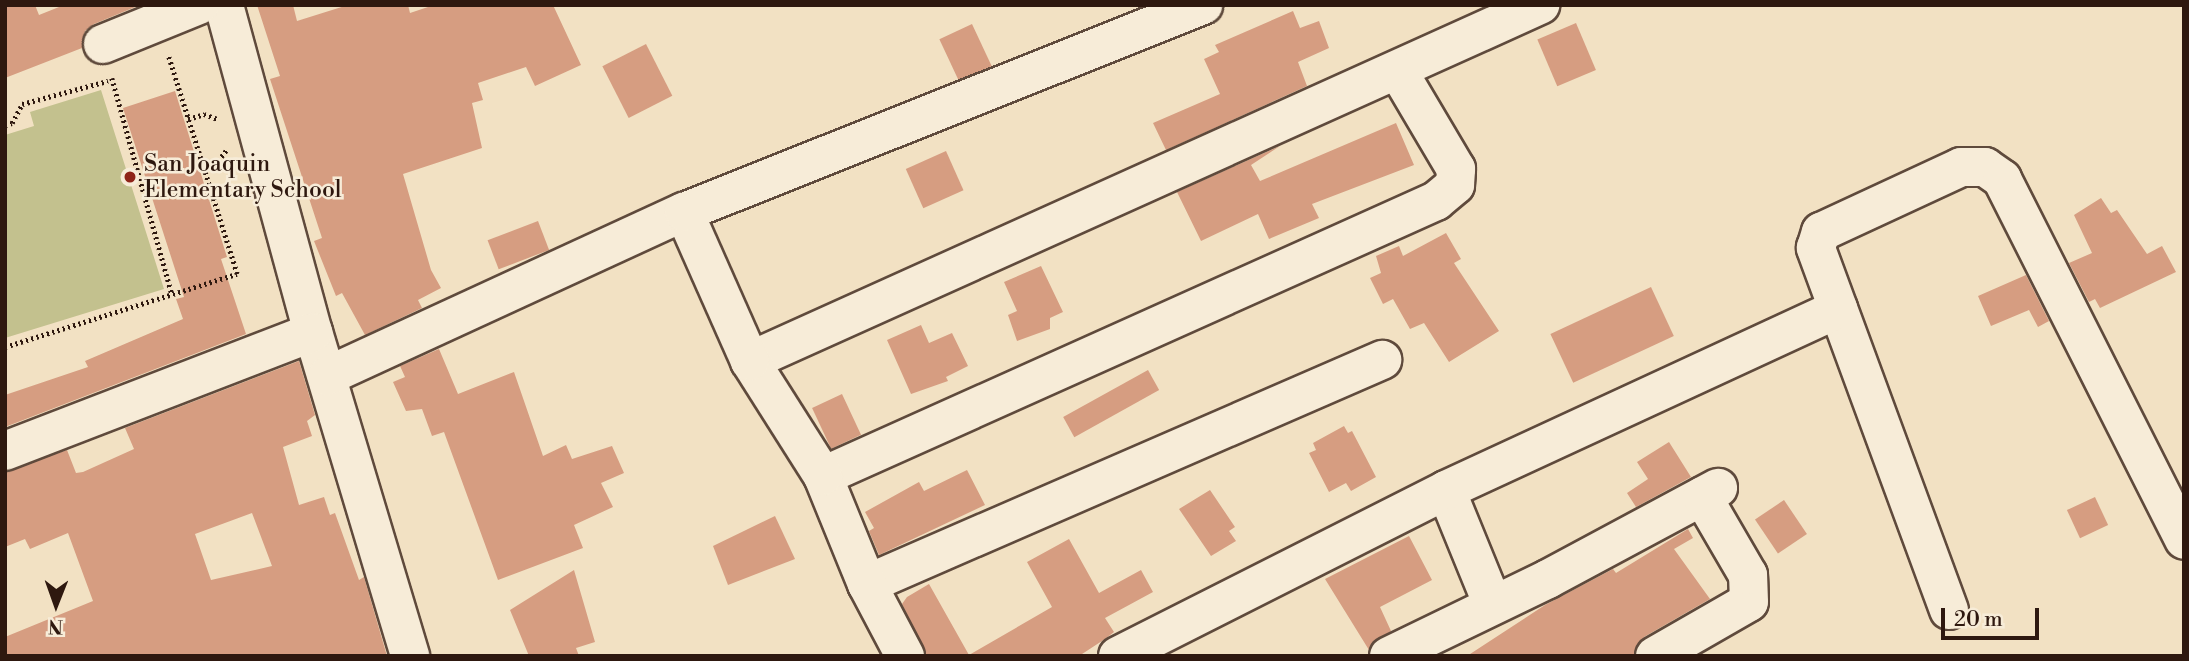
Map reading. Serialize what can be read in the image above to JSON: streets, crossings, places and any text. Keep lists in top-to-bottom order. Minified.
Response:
{"places":["San Joaquin Elementary School"],"scale_bar":"20 m","north":"bottom"}
